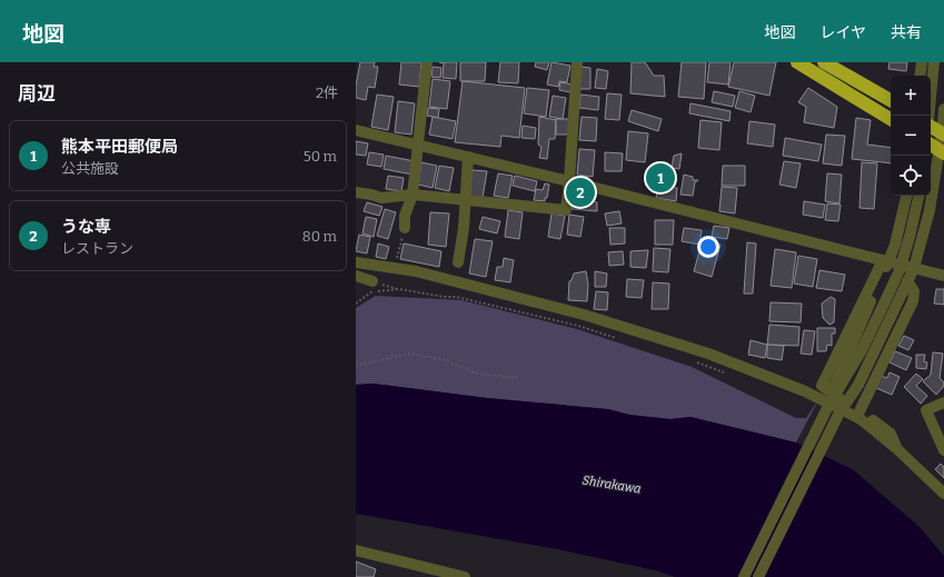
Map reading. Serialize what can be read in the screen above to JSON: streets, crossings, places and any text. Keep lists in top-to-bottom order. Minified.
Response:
{"water":["Shirakawa"],"page":{"header":"地図","nav":["地図","レイヤ","共有"],"heading":["周辺","2件"],"map_buttons":["+","−"],"list":[{"mark":"1","name":"熊本平田郵便局","note":"公共施設","value":"50 m"},{"mark":"2","name":"うな専","note":"レストラン","value":"80 m"}],"pins":["1","2"]}}
